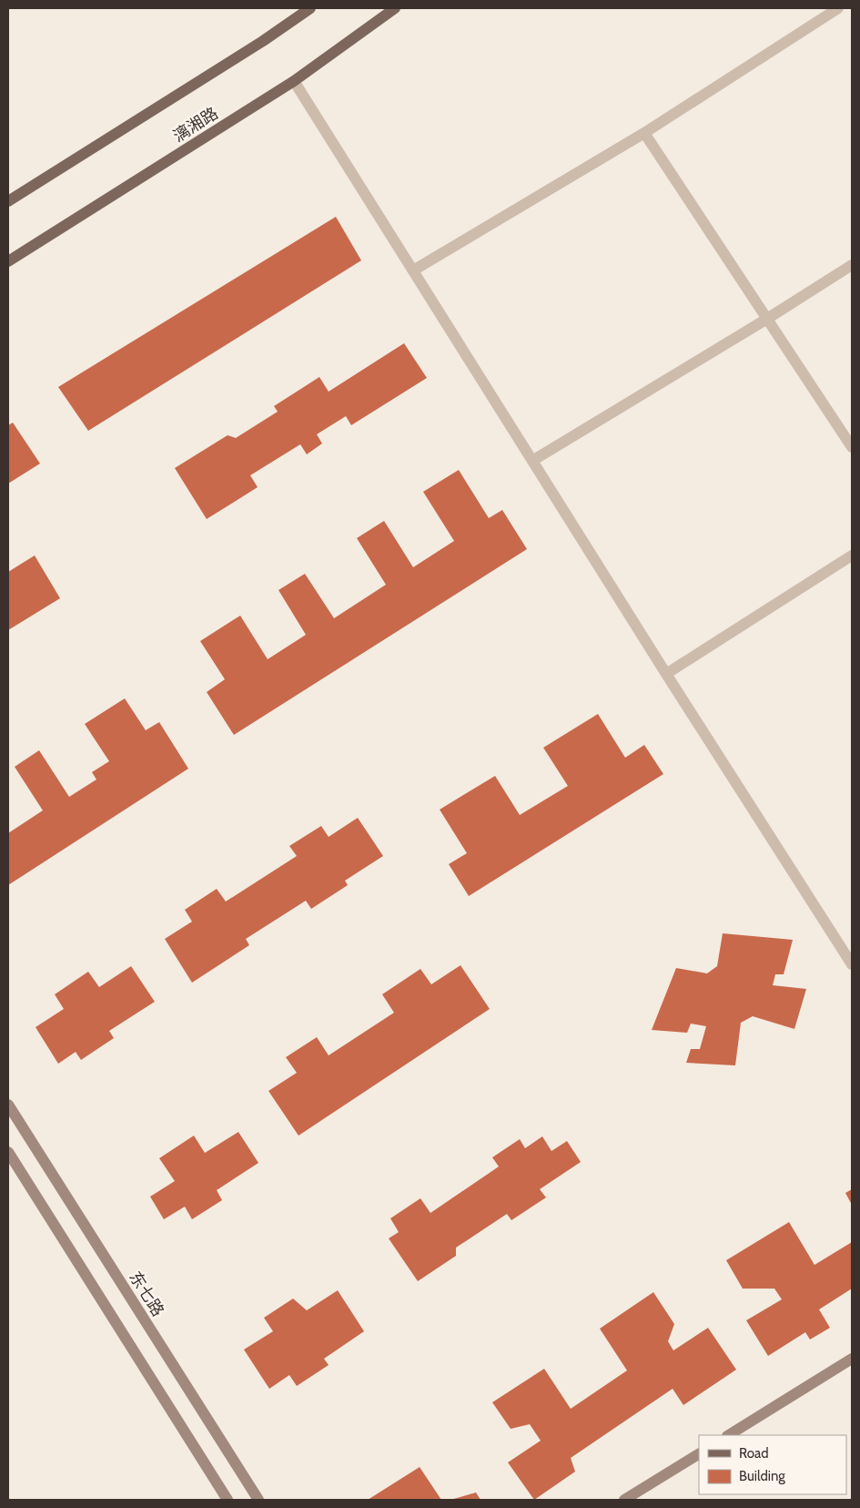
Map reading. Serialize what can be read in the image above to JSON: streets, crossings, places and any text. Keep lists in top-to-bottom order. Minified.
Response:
{"streets":{"main road":["漓湘路","东七路"]},"legend":["Road","Building"]}
